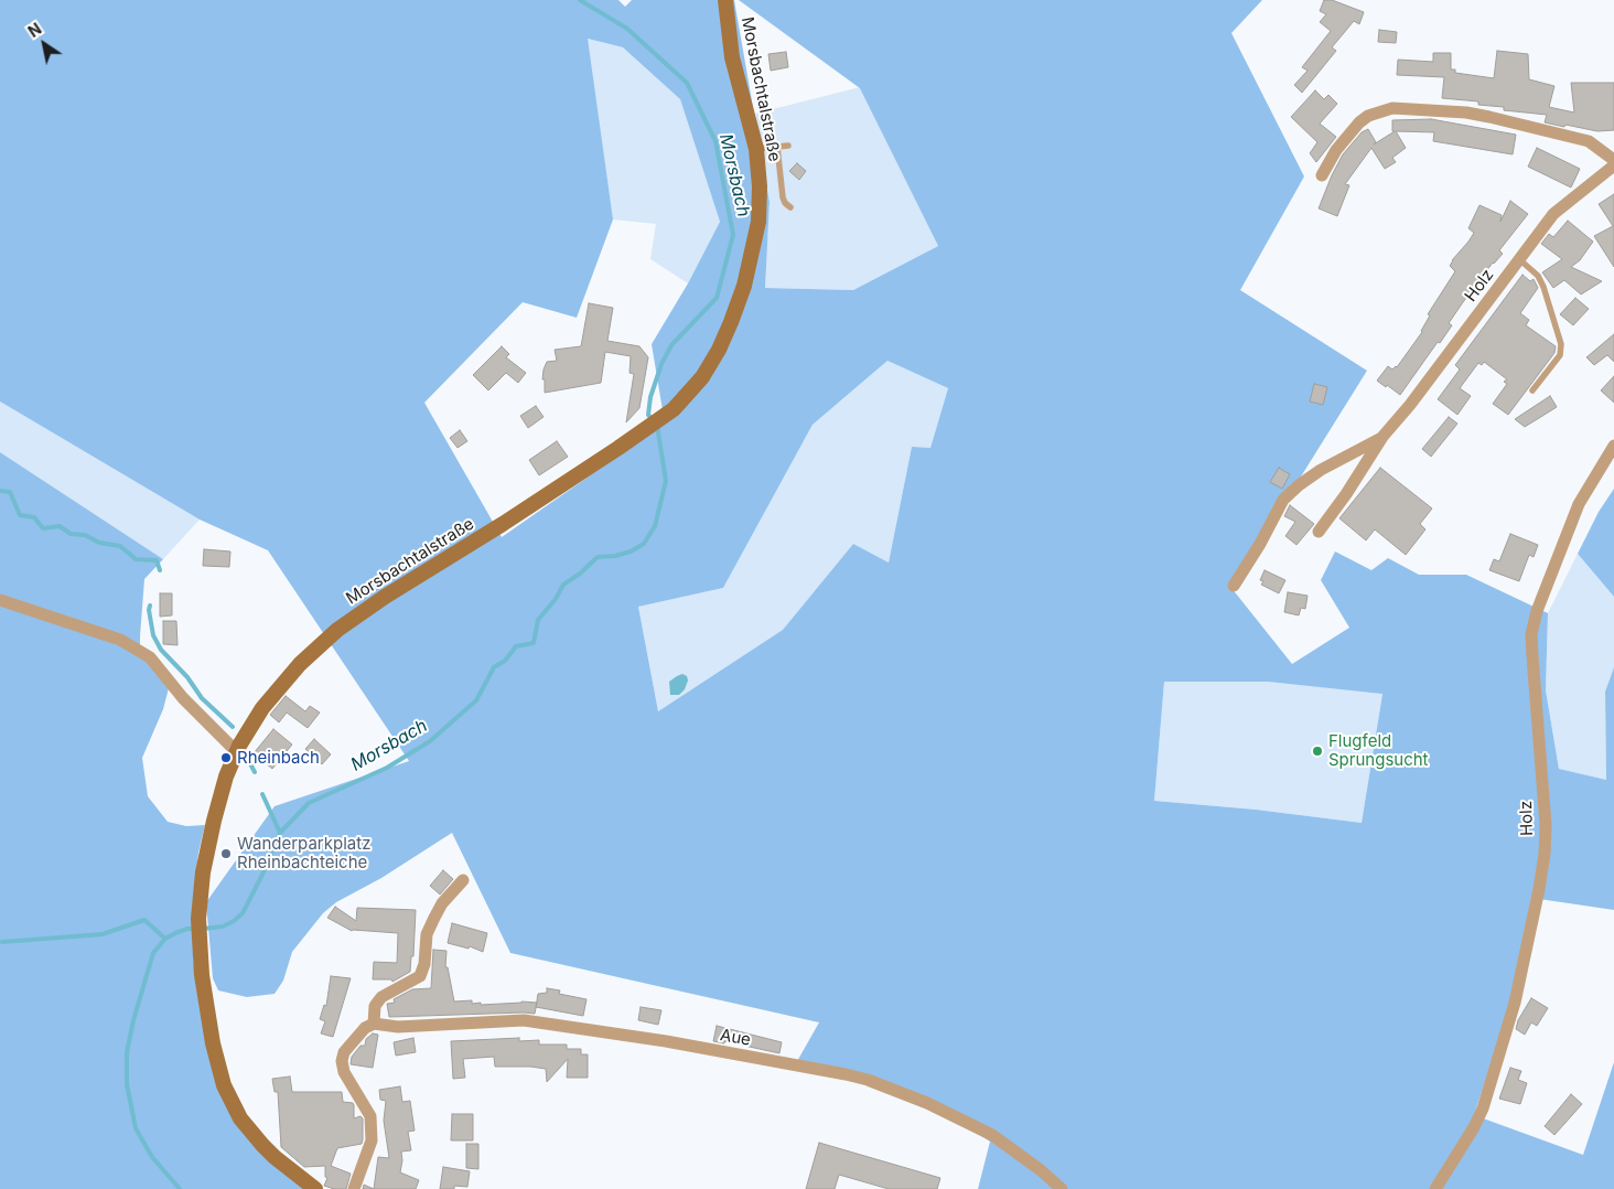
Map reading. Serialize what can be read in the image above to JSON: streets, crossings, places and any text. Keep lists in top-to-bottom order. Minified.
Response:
{"streets":{"main road":["Morsbachtalstraße"],"street":["Holz","Aue"]},"water":["Morsbach"],"places":["Flugfeld Sprungsucht","Rheinbach","Wanderparkplatz Rheinbachteiche"],"north":"top left"}
